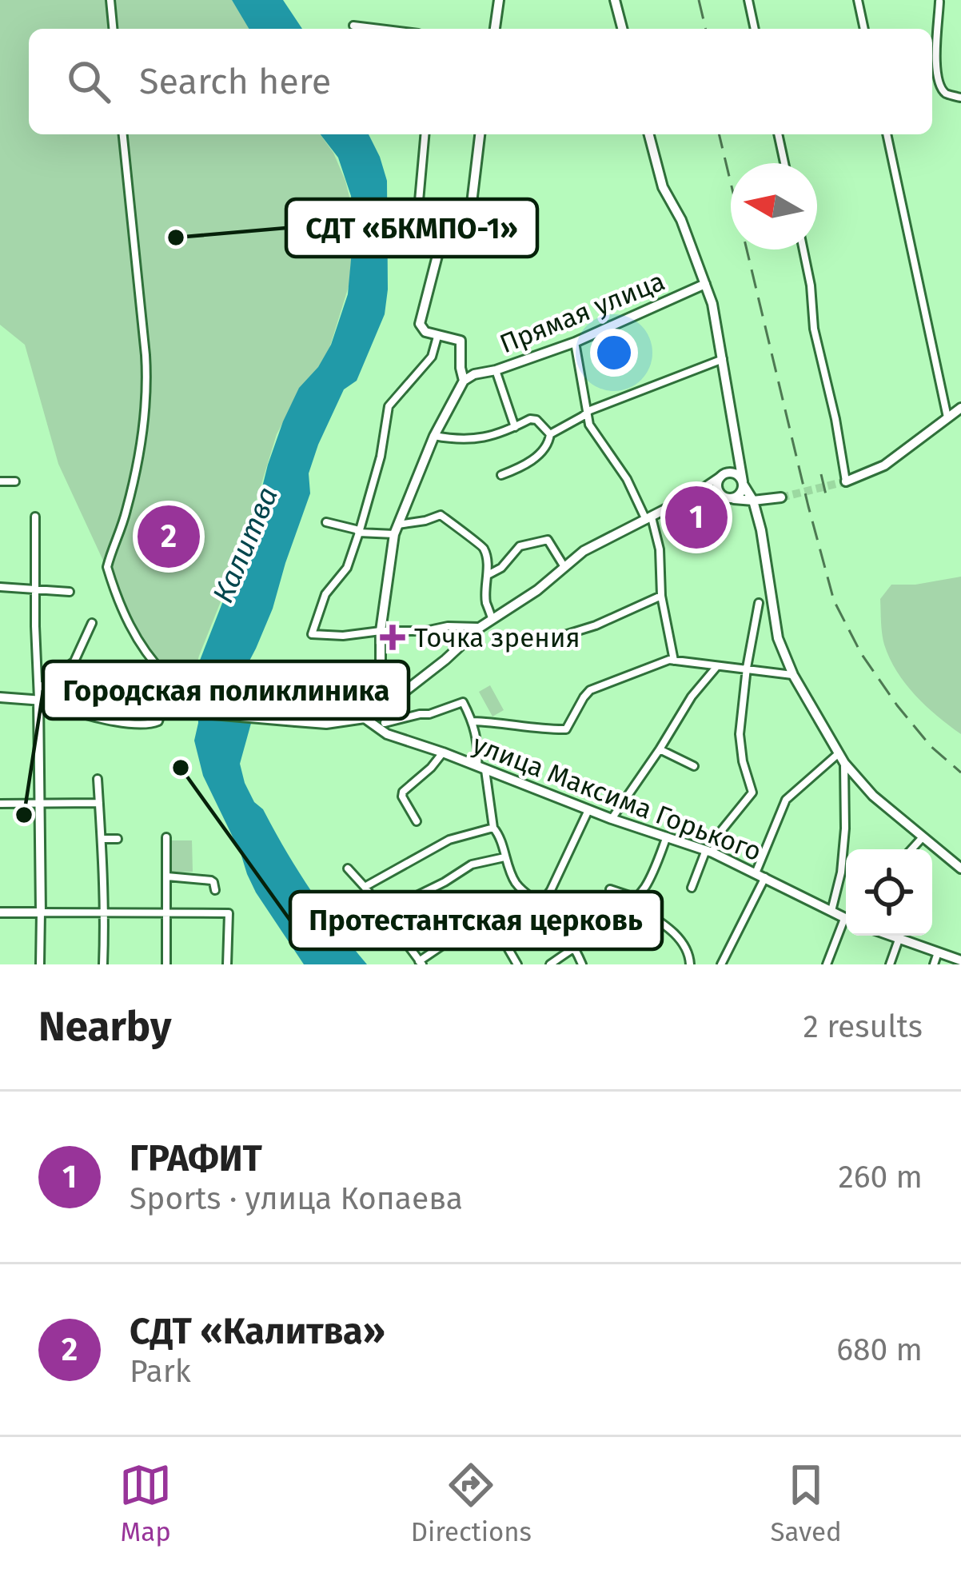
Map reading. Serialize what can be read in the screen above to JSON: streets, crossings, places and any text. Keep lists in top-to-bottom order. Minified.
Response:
{"streets":{"main road":["Прямая улица","улица Максима Горького"]},"water":["Калитва"],"places":{"other":["СДТ «БКМПО-1»","Протестантская церковь","Городская поликлиника"],"health":["Точка зрения"]},"north":"left","page":{"search":"Search here","pins":["1","2"],"heading":["Nearby","2 results"],"list":[{"mark":"1","name":"ГРАФИТ","note":"Sports · улица Копаева","value":"260 m"},{"mark":"2","name":"СДТ «Калитва»","note":"Park","value":"680 m"}],"nav":["Map","Directions","Saved"]}}
